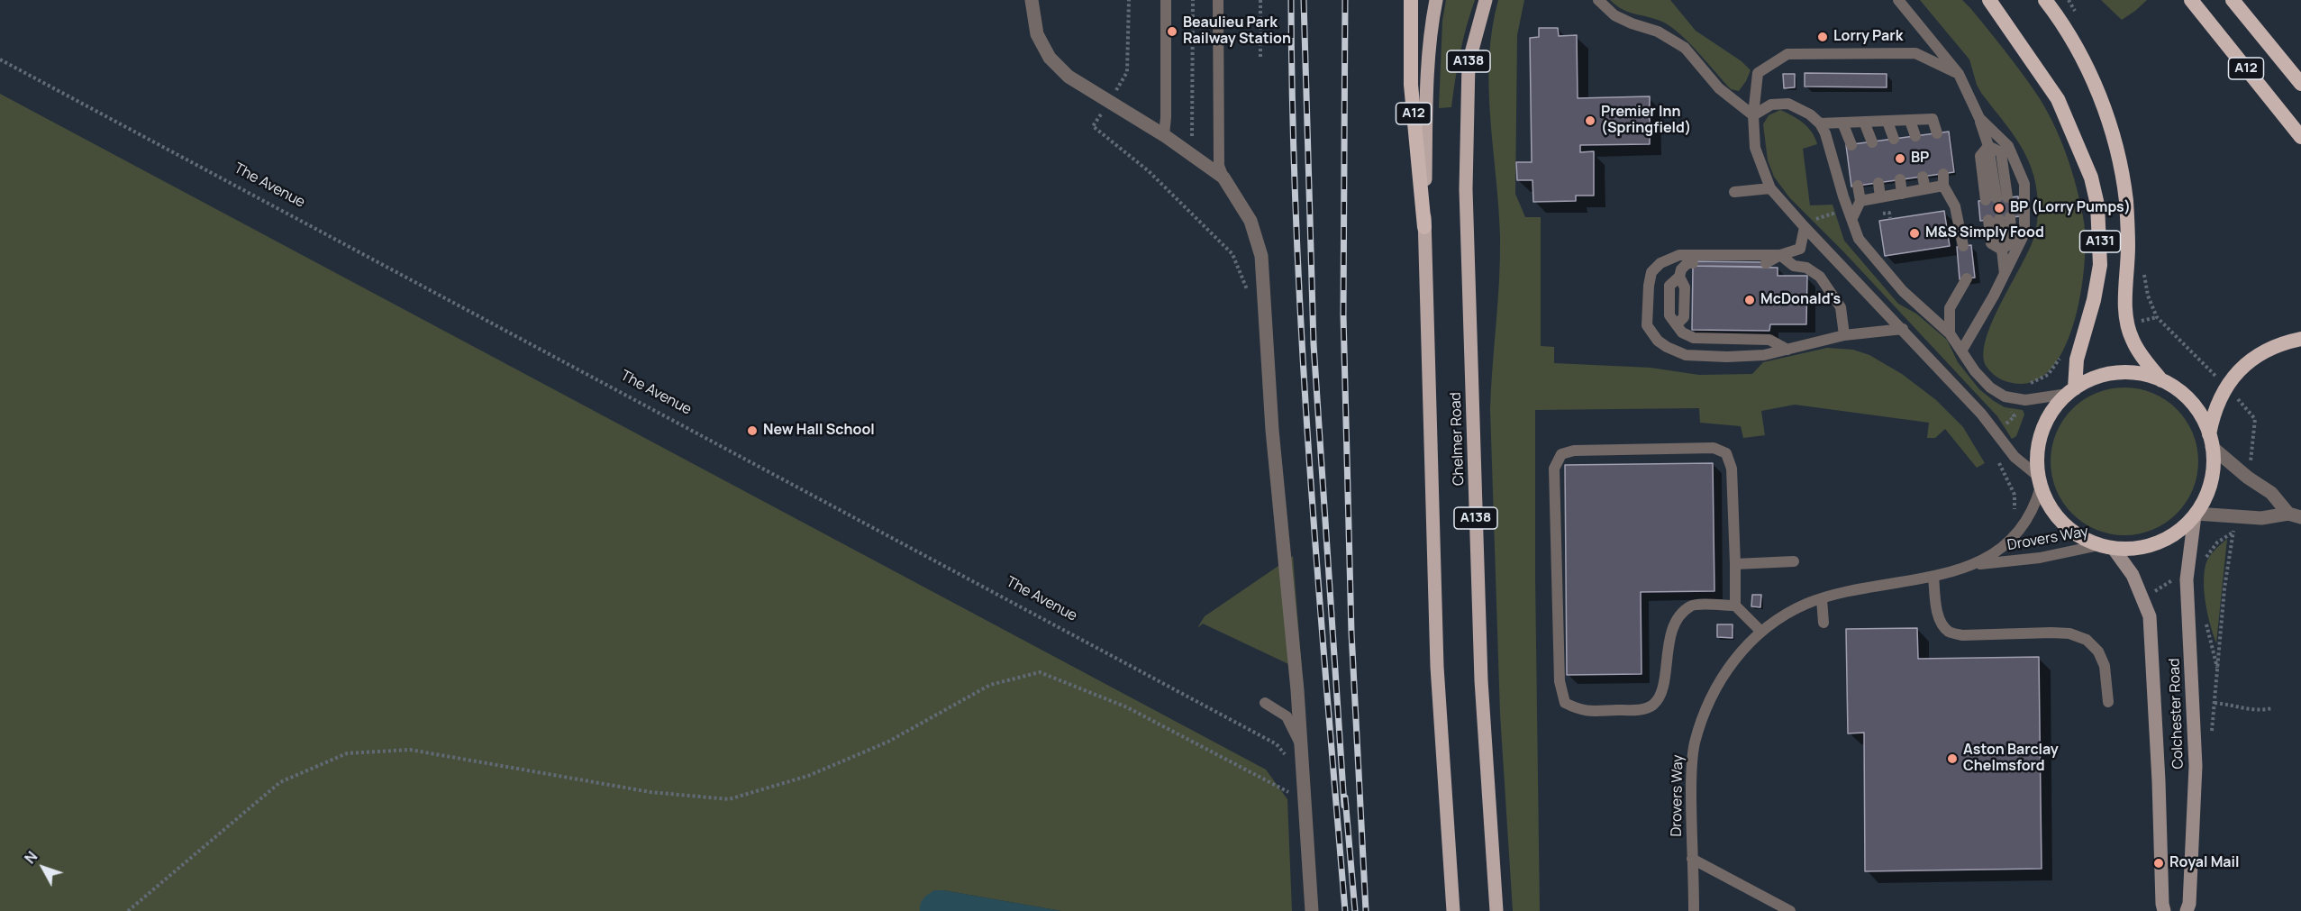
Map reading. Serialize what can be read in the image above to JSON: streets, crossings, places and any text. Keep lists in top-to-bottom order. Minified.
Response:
{"streets":{"highway":["A12","A131"],"main road":["A138","Chelmer Road","Colchester Road"],"lane":["Drovers Way"],"path":["The Avenue"]},"crossings":[["A12","Chelmer Road"],["A131","Drovers Way"],["A131","Colchester Road"],["Drovers Way","Colchester Road"]],"places":["Beaulieu Park Railway Station","Lorry Park","Premier Inn (Springfield)","BP","BP (Lorry Pumps)","M&S Simply Food","McDonald's","New Hall School","Aston Barclay Chelmsford","Royal Mail"],"north":"top left"}
